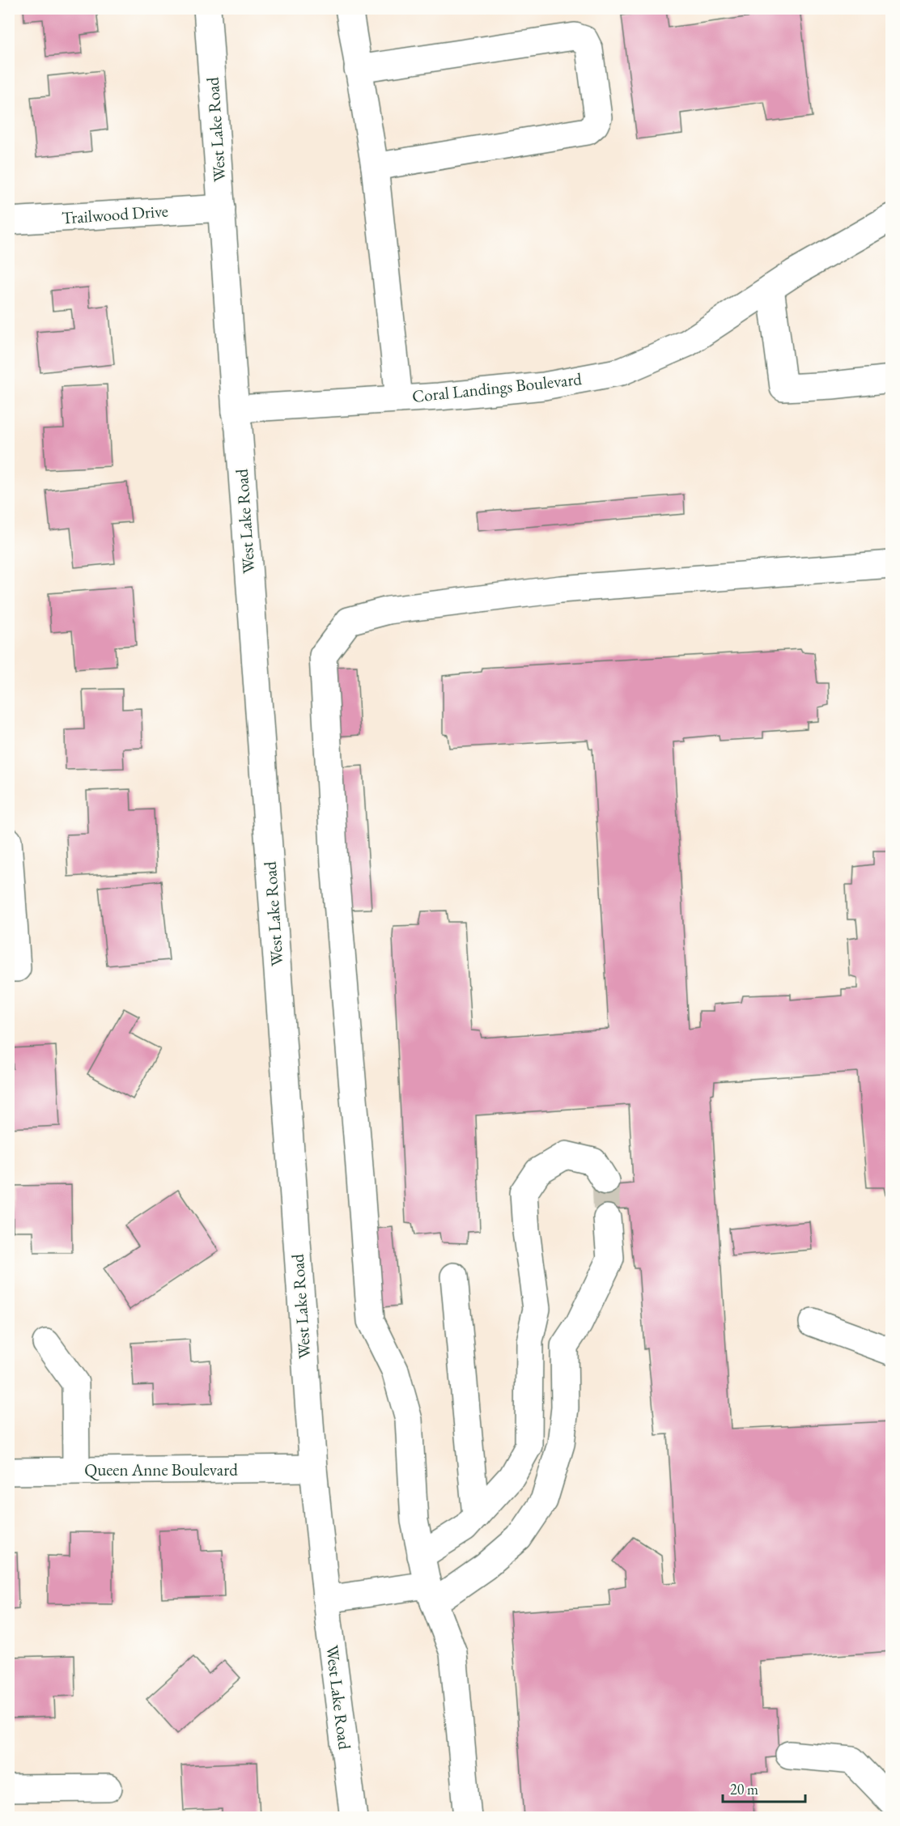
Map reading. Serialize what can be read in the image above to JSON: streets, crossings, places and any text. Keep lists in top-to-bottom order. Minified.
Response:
{"streets":{"street":["West Lake Road","Trailwood Drive","Coral Landings Boulevard","Queen Anne Boulevard"]},"crossings":[["West Lake Road","Trailwood Drive"],["West Lake Road","Coral Landings Boulevard"],["West Lake Road","Queen Anne Boulevard"]],"scale_bar":"20 m"}
